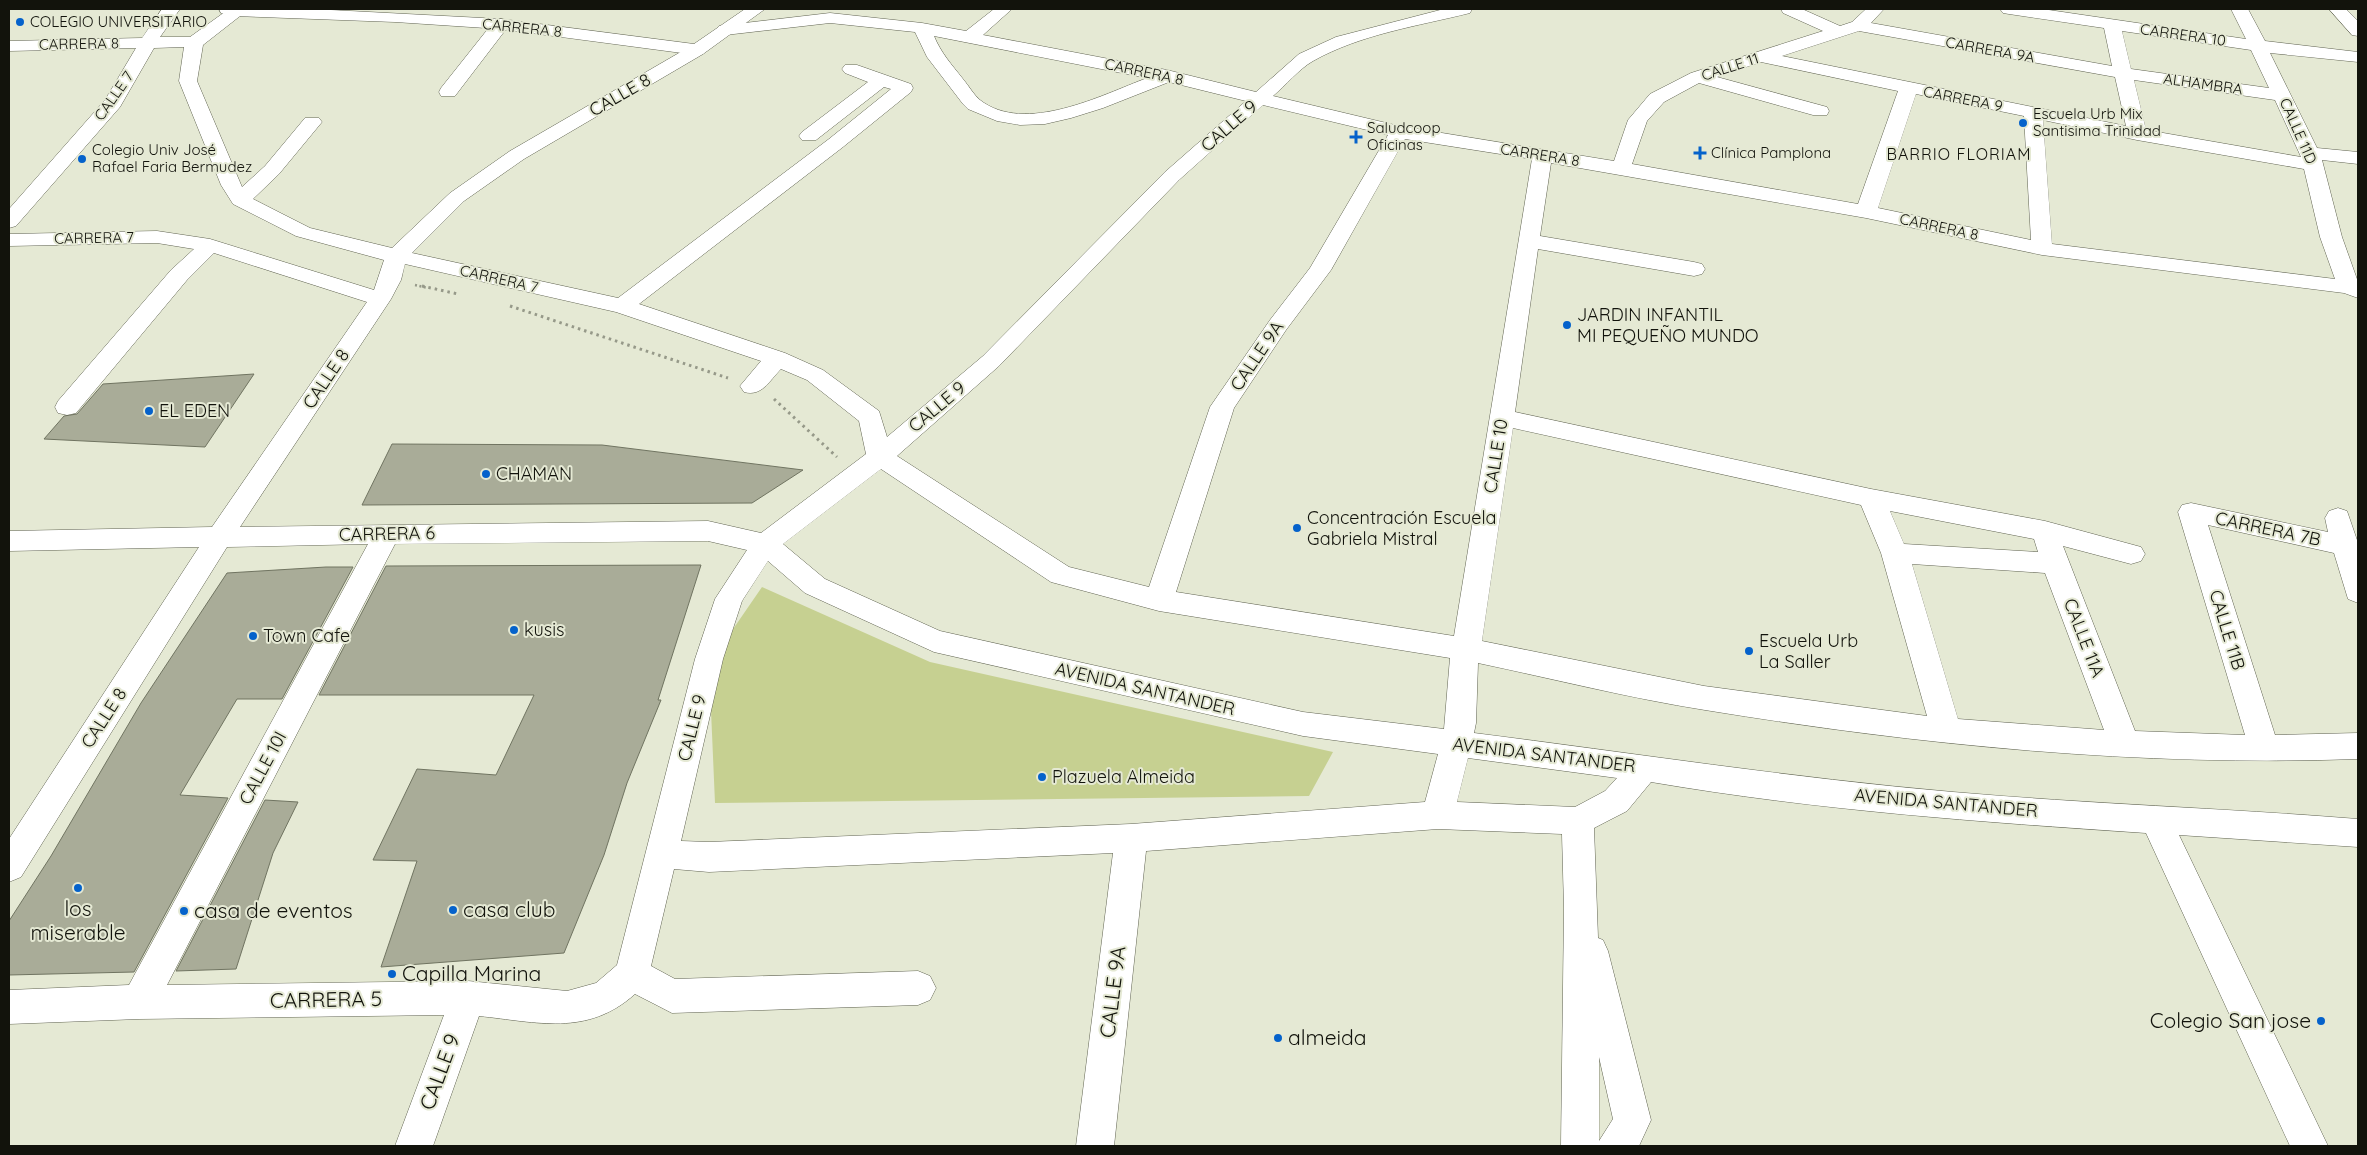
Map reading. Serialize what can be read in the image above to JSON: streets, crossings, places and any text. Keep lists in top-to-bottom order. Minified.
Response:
{"streets":{"main road":["CARRERA 8","CARRERA 10","CARRERA 9A","CALLE 11","ALHAMBRA","CALLE 8","CALLE 7","CARRERA 9","CALLE 9","CALLE 11D","CARRERA 7","CALLE 9A","CALLE 10","CARRERA 7B","CARRERA 6","CALLE 11B","CALLE 11A","AVENIDA SANTANDER","CALLE 10I","CARRERA 5"]},"crossings":[["CARRERA 8","CALLE 11"],["CARRERA 8","CALLE 8"],["CARRERA 8","CALLE 7"],["CARRERA 8","CALLE 9"],["CARRERA 8","CALLE 11D"],["CARRERA 8","CALLE 9A"],["CARRERA 8","CALLE 10"],["CARRERA 10","CALLE 11D"],["CARRERA 9A","CALLE 11"],["CARRERA 9A","ALHAMBRA"],["CALLE 11","CARRERA 9"],["ALHAMBRA","CALLE 11D"],["CALLE 8","CARRERA 7"],["CALLE 8","CARRERA 6"],["CARRERA 9","CALLE 11D"],["CALLE 9","CARRERA 7"],["CALLE 9","CARRERA 6"],["CALLE 9","AVENIDA SANTANDER"],["CALLE 9","CARRERA 5"],["CALLE 10","AVENIDA SANTANDER"],["CARRERA 7B","CALLE 11B"],["CARRERA 6","AVENIDA SANTANDER"],["CARRERA 6","CALLE 10I"],["CALLE 10I","CARRERA 5"]],"districts":["BARRIO FLORIAM"],"places":{"other":["COLEGIO UNIVERSITARIO","Escuela Urb Mix Santisima Trinidad","Colegio Univ José Rafael Faria Bermudez","JARDIN INFANTIL MI PEQUEÑO MUNDO","EL EDEN","CHAMAN","Concentración Escuela Gabriela Mistral","kusis","Town Cafe","Escuela Urb La Saller","Plazuela Almeida","los miserable","casa club","casa de eventos","Capilla Marina","Colegio San jose","almeida"],"health":["Saludcoop Oficinas","Clínica Pamplona"]}}
